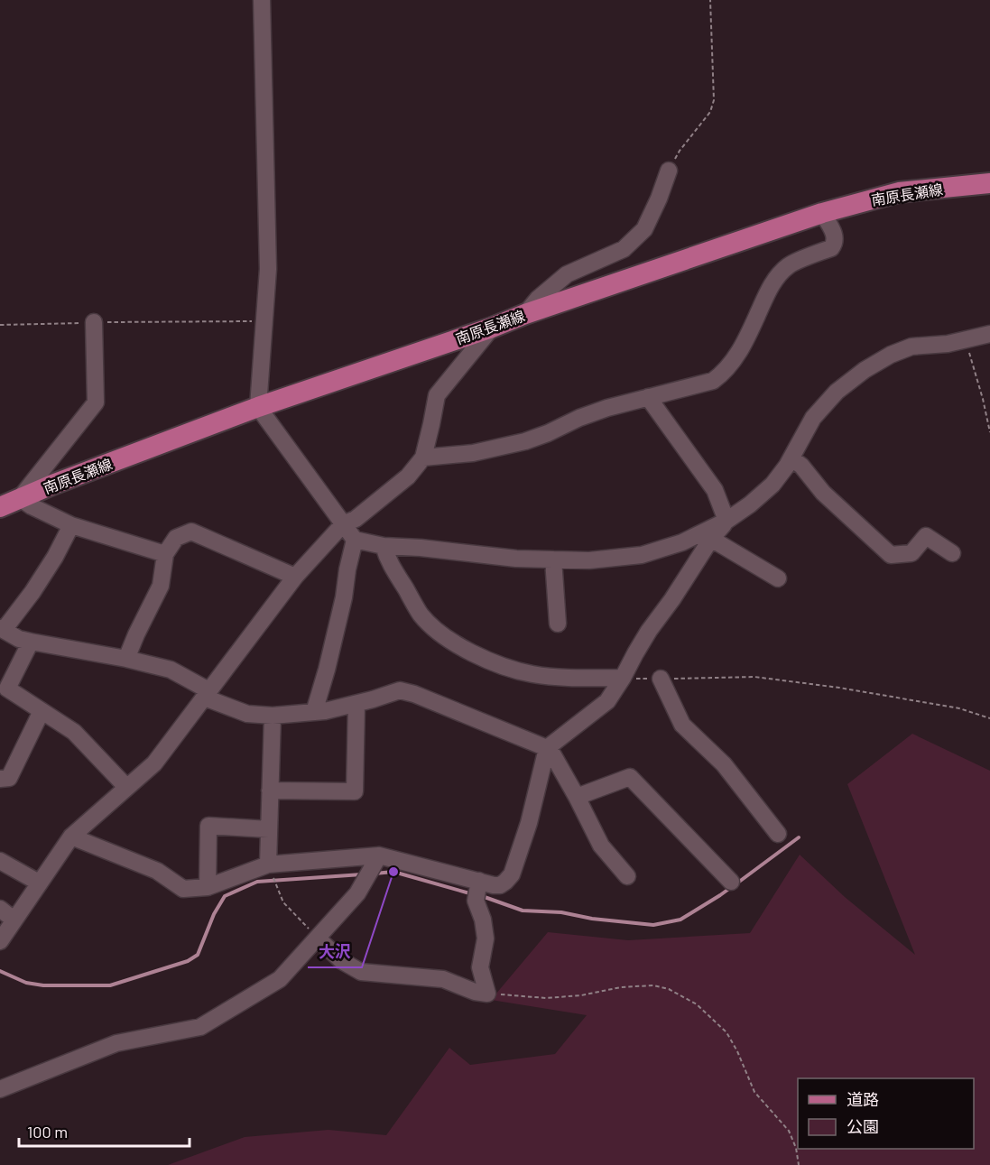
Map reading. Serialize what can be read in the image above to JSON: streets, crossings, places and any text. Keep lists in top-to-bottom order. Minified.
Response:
{"streets":{"main road":["南原長瀬線"]},"places":["大沢"],"legend":["道路","公園"],"scale_bar":"100 m"}
